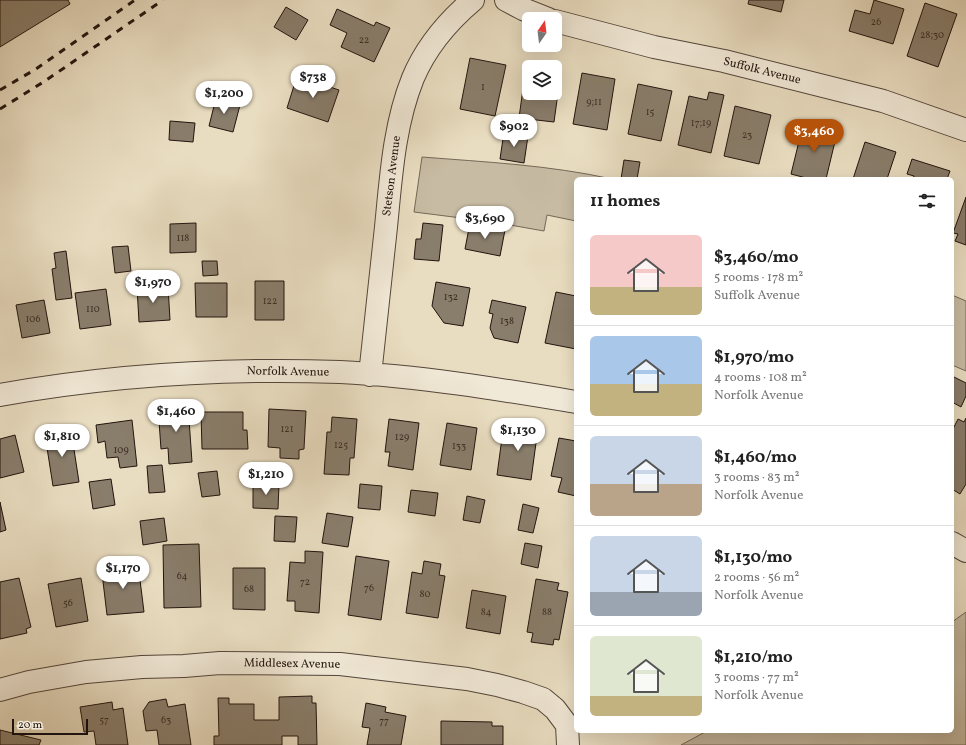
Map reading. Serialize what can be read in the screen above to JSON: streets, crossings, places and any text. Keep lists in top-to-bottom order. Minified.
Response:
{"streets":{"street":["Suffolk Avenue","Stetson Avenue","Norfolk Avenue","Middlesex Avenue"]},"crossings":[["Stetson Avenue","Norfolk Avenue"]],"house_numbers":["26","28;30","22","1","9;11","15","17;19","23","118","132","122","110","106","138","121","129","125","133","109","64","72","76","68","80","56","84","88","57","63","77"],"scale_bar":"20 m","north":"top","page":{"price":["$738","$1,200","$902","$3,460","$3,690","$1,970","$1,460","$1,130","$1,810","$1,210","$1,170"],"heading":"11 homes","list":[{"name":"$3,460/mo","note":"5 rooms · 178 m² · Suffolk Avenue"},{"name":"$1,970/mo","note":"4 rooms · 108 m² · Norfolk Avenue"},{"name":"$1,460/mo","note":"3 rooms · 83 m² · Norfolk Avenue"},{"name":"$1,130/mo","note":"2 rooms · 56 m² · Norfolk Avenue"},{"name":"$1,210/mo","note":"3 rooms · 77 m² · Norfolk Avenue"}],"scale":"20 m"}}
